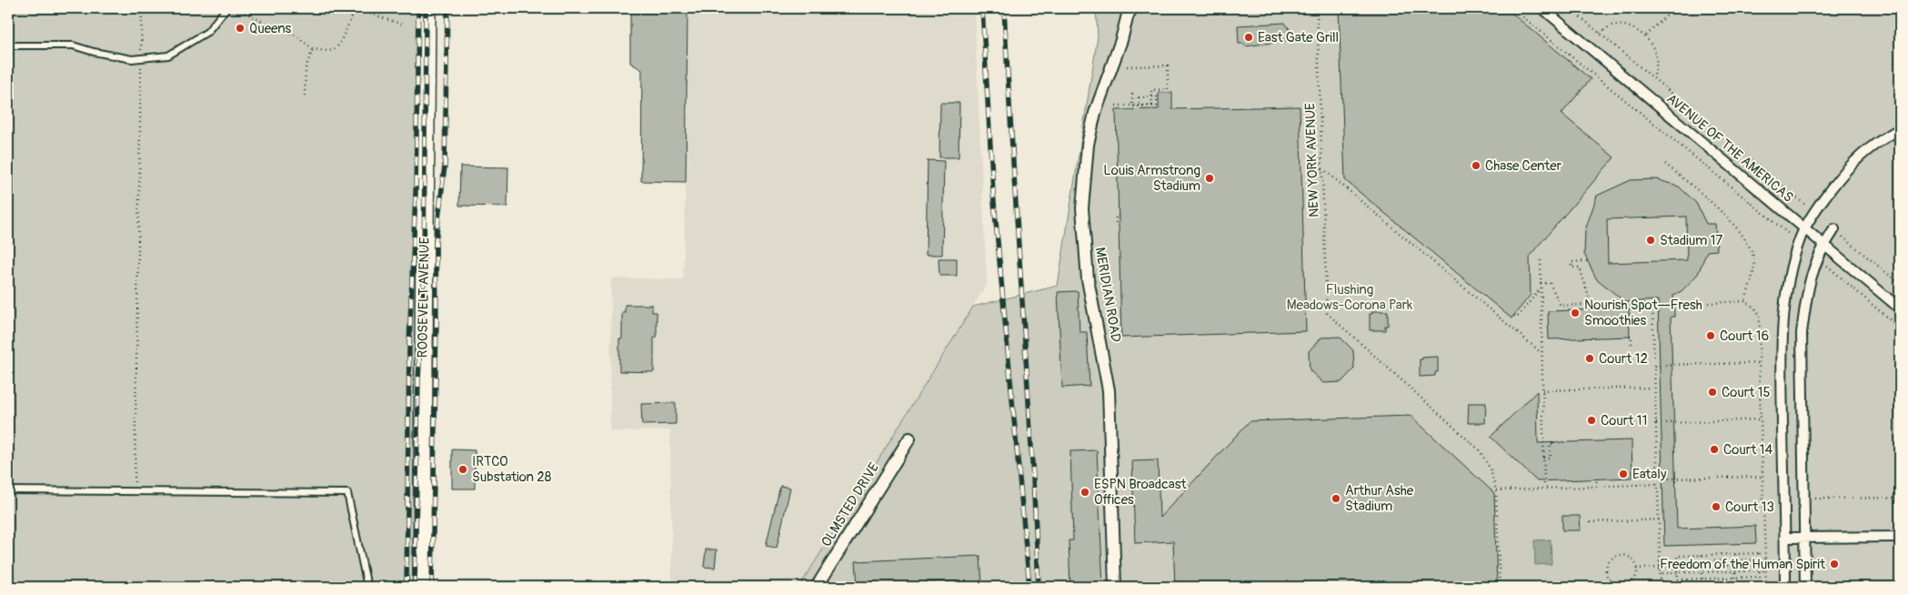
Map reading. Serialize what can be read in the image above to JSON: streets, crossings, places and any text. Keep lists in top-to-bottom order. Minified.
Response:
{"streets":{"main road":["ROOSEVELT AVENUE"],"street":["AVENUE OF THE AMERICAS","MERIDIAN ROAD","OLMSTED DRIVE"],"path":["NEW YORK AVENUE"]},"parks":["Flushing Meadows-Corona Park"],"places":["Queens","East Gate Grill","Chase Center","Louis Armstrong Stadium","Stadium 17","Nourish Spot—Fresh Smoothies","Court 16","Court 12","Court 15","Court 11","Court 14","IRTCO Substation 28","Eataly","ESPN Broadcast Offices","Arthur Ashe Stadium","Court 13","Freedom of the Human Spirit"]}
